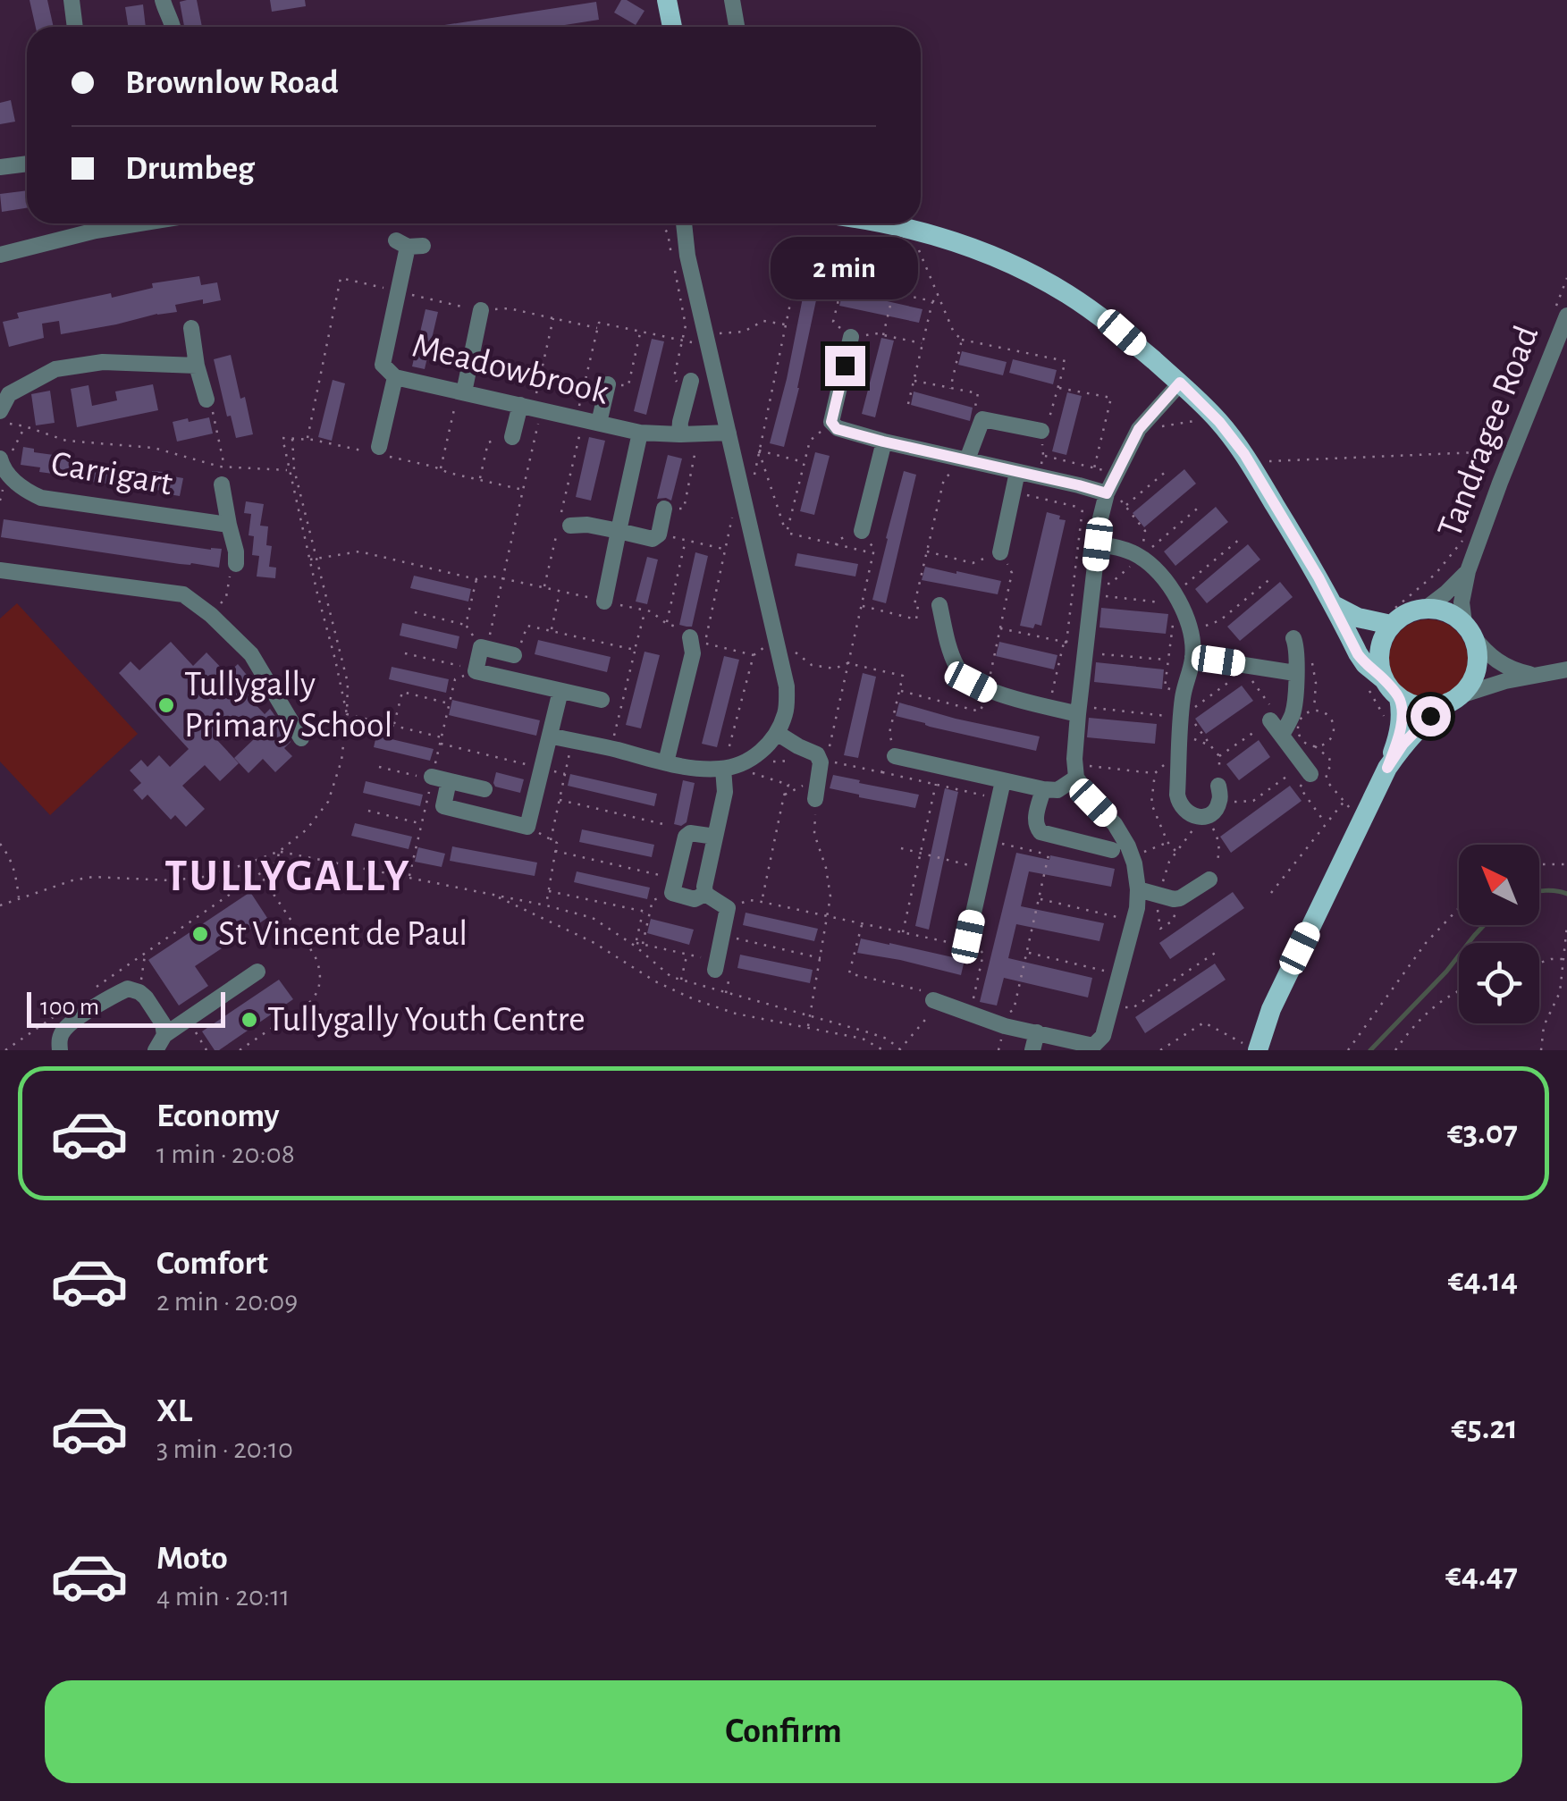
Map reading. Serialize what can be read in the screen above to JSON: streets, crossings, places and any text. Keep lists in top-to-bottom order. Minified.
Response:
{"streets":{"street":["Meadowbrook","Tandragee Road","Carrigart"]},"districts":["TULLYGALLY"],"places":["Tullygally Primary School","St Vincent de Paul","Tullygally Youth Centre"],"scale_bar":"100 m","north":"top left","page":{"banner":["Brownlow Road","Drumbeg"],"bubble":"2 min","scale":"100 m","list":[{"name":"Economy","note":"1 min · 20:08","value":"€3.07"},{"name":"Comfort","note":"2 min · 20:09","value":"€4.14"},{"name":"XL","note":"3 min · 20:10","value":"€5.21"},{"name":"Moto","note":"4 min · 20:11","value":"€4.47"}],"buttons":"Confirm"}}
